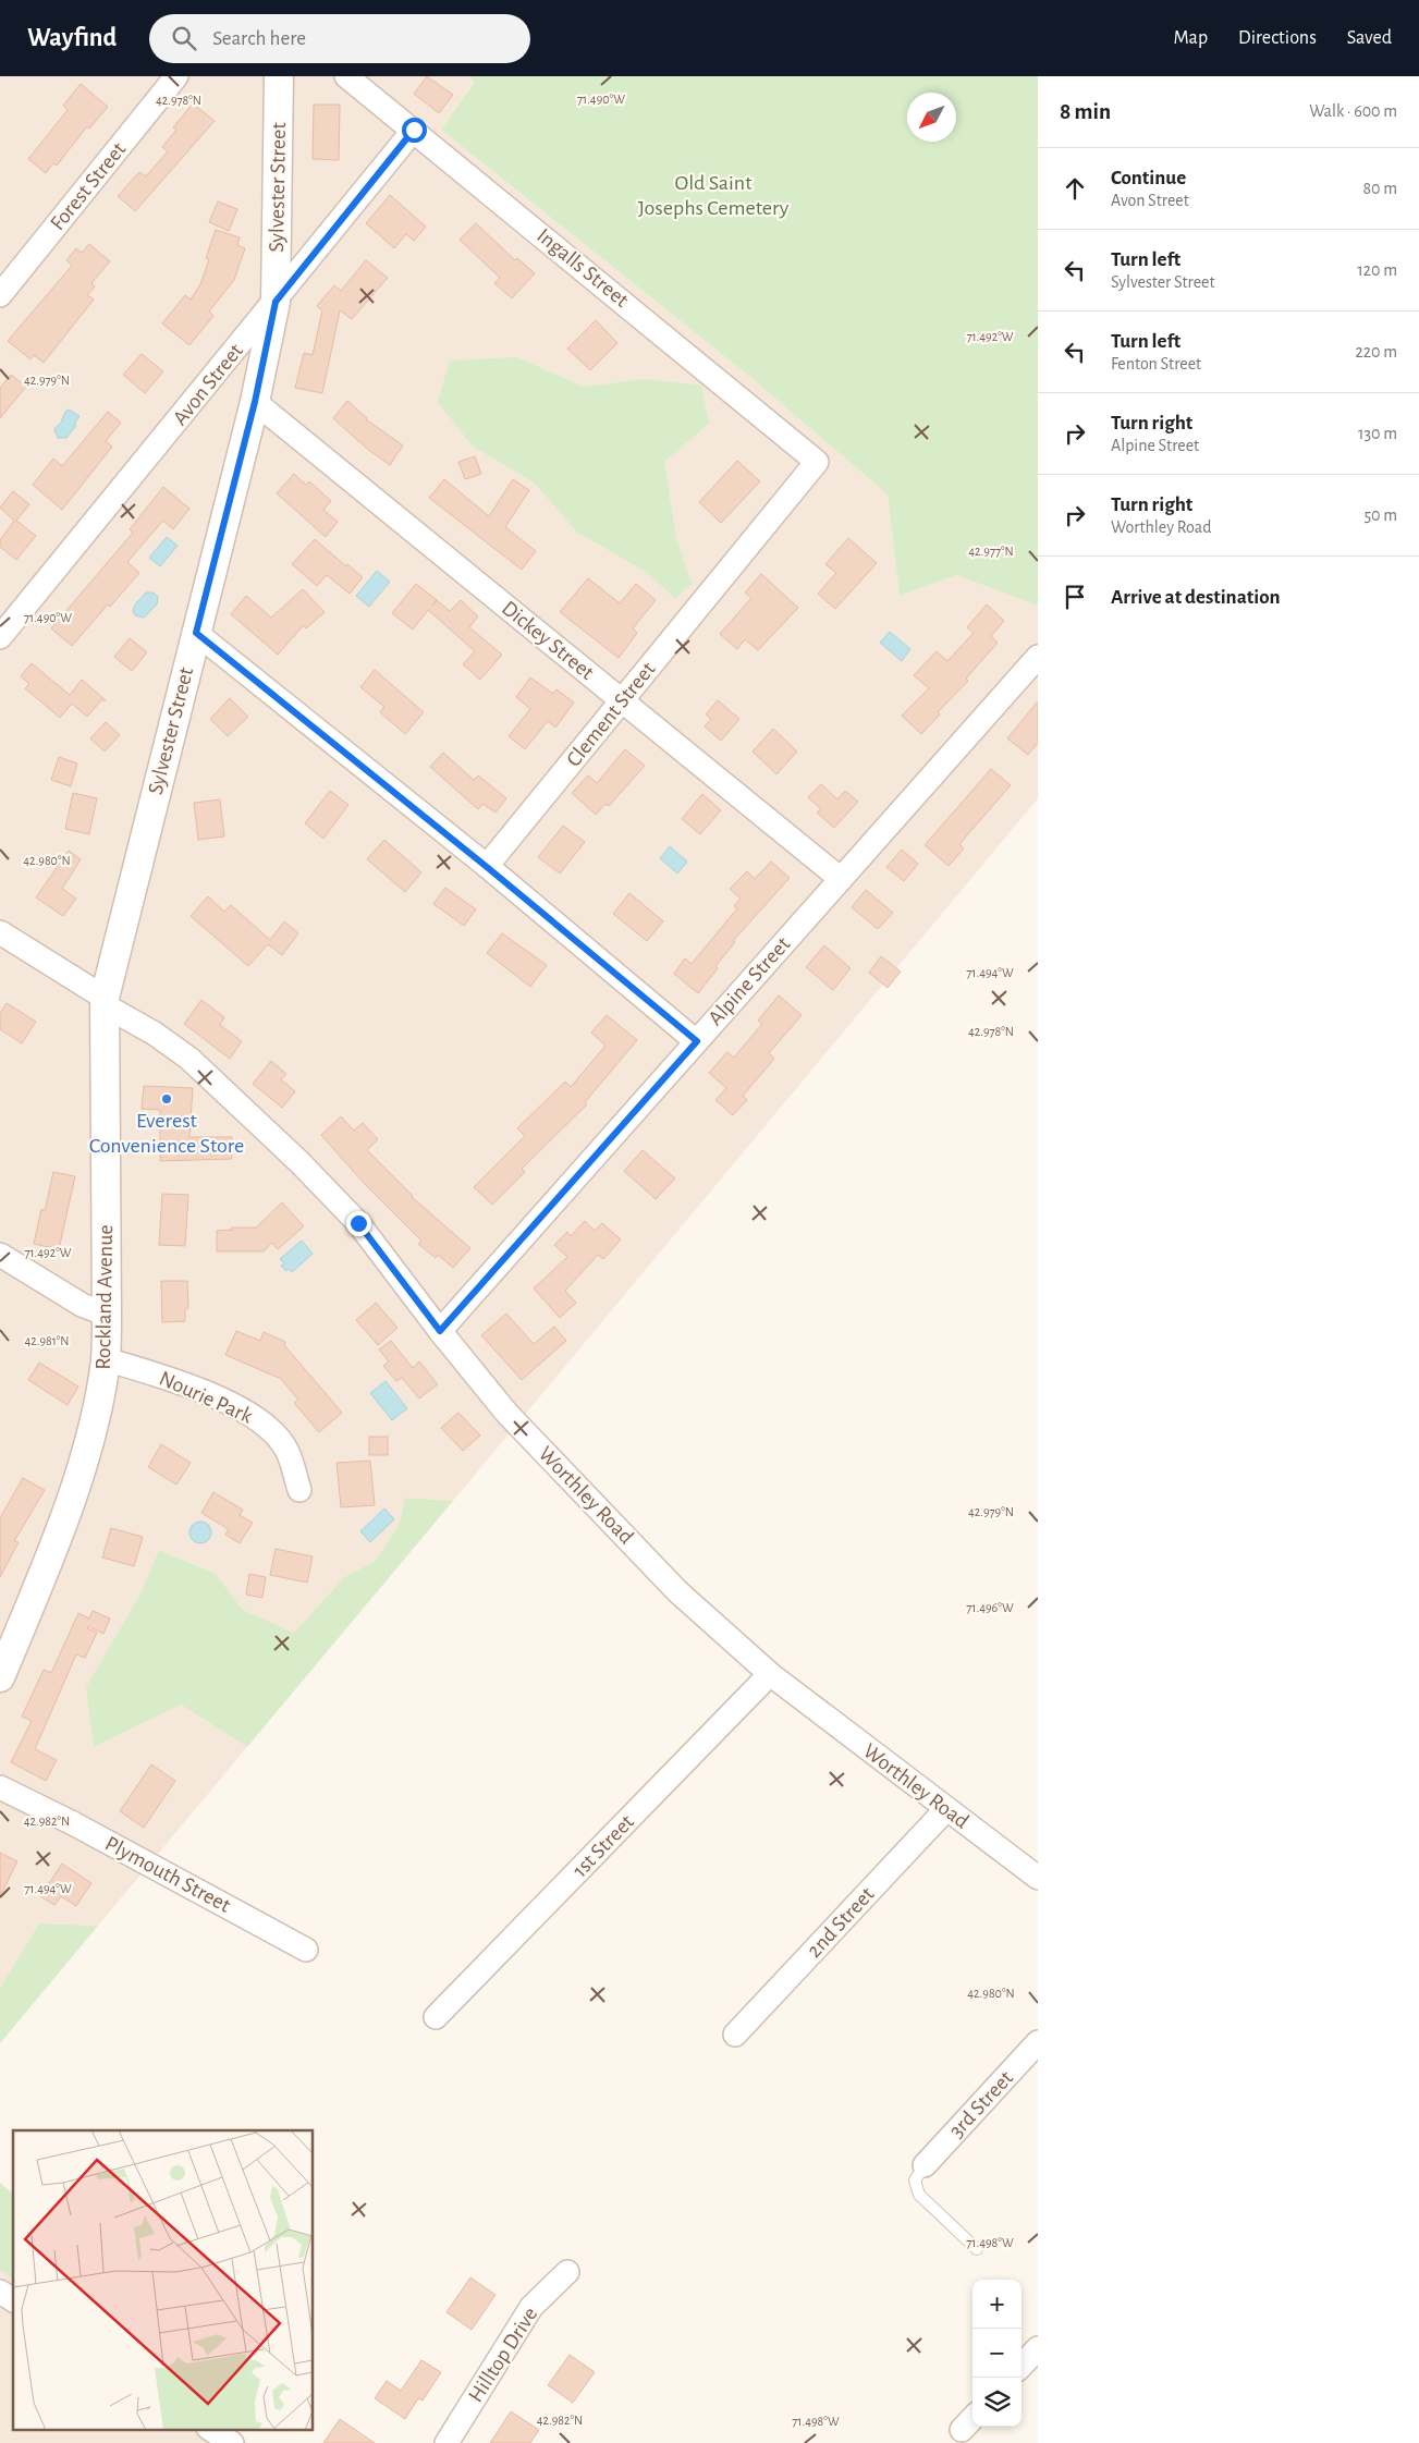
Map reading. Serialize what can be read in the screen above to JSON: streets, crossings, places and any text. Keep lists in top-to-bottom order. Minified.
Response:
{"streets":{"street":["Forest Street","Sylvester Street","Ingalls Street","Avon Street","Dickey Street","Clement Street","Alpine Street","Rockland Avenue","Nourie Park","Worthley Road","1st Street","Plymouth Street","2nd Street","3rd Street","Hilltop Drive"]},"crossings":[["Sylvester Street","Avon Street"],["Sylvester Street","Dickey Street"],["Sylvester Street","Rockland Avenue"],["Sylvester Street","Worthley Road"],["Ingalls Street","Avon Street"],["Ingalls Street","Clement Street"],["Dickey Street","Clement Street"],["Dickey Street","Alpine Street"],["Alpine Street","Worthley Road"],["Rockland Avenue","Nourie Park"],["Rockland Avenue","Worthley Road"],["Worthley Road","1st Street"],["Worthley Road","2nd Street"]],"parks":["Old Saint Josephs Cemetery"],"places":["Everest Convenience Store"],"north":"bottom left","page":{"header":"Wayfind","search":"Search here","nav":["Map","Directions","Saved"],"heading":["8 min","Walk · 600 m"],"list":[["Continue","Avon Street","80 m"],["Turn left","Sylvester Street","120 m"],["Turn left","Fenton Street","220 m"],["Turn right","Alpine Street","130 m"],["Turn right","Worthley Road","50 m"],"Arrive at destination"],"map_buttons":["+","−"]},"coordinates":["71.490°W","42.978°N","71.492°W","42.979°N","42.977°N","42.980°N","71.494°W","42.981°N","71.496°W","42.982°N","71.498°W"]}
